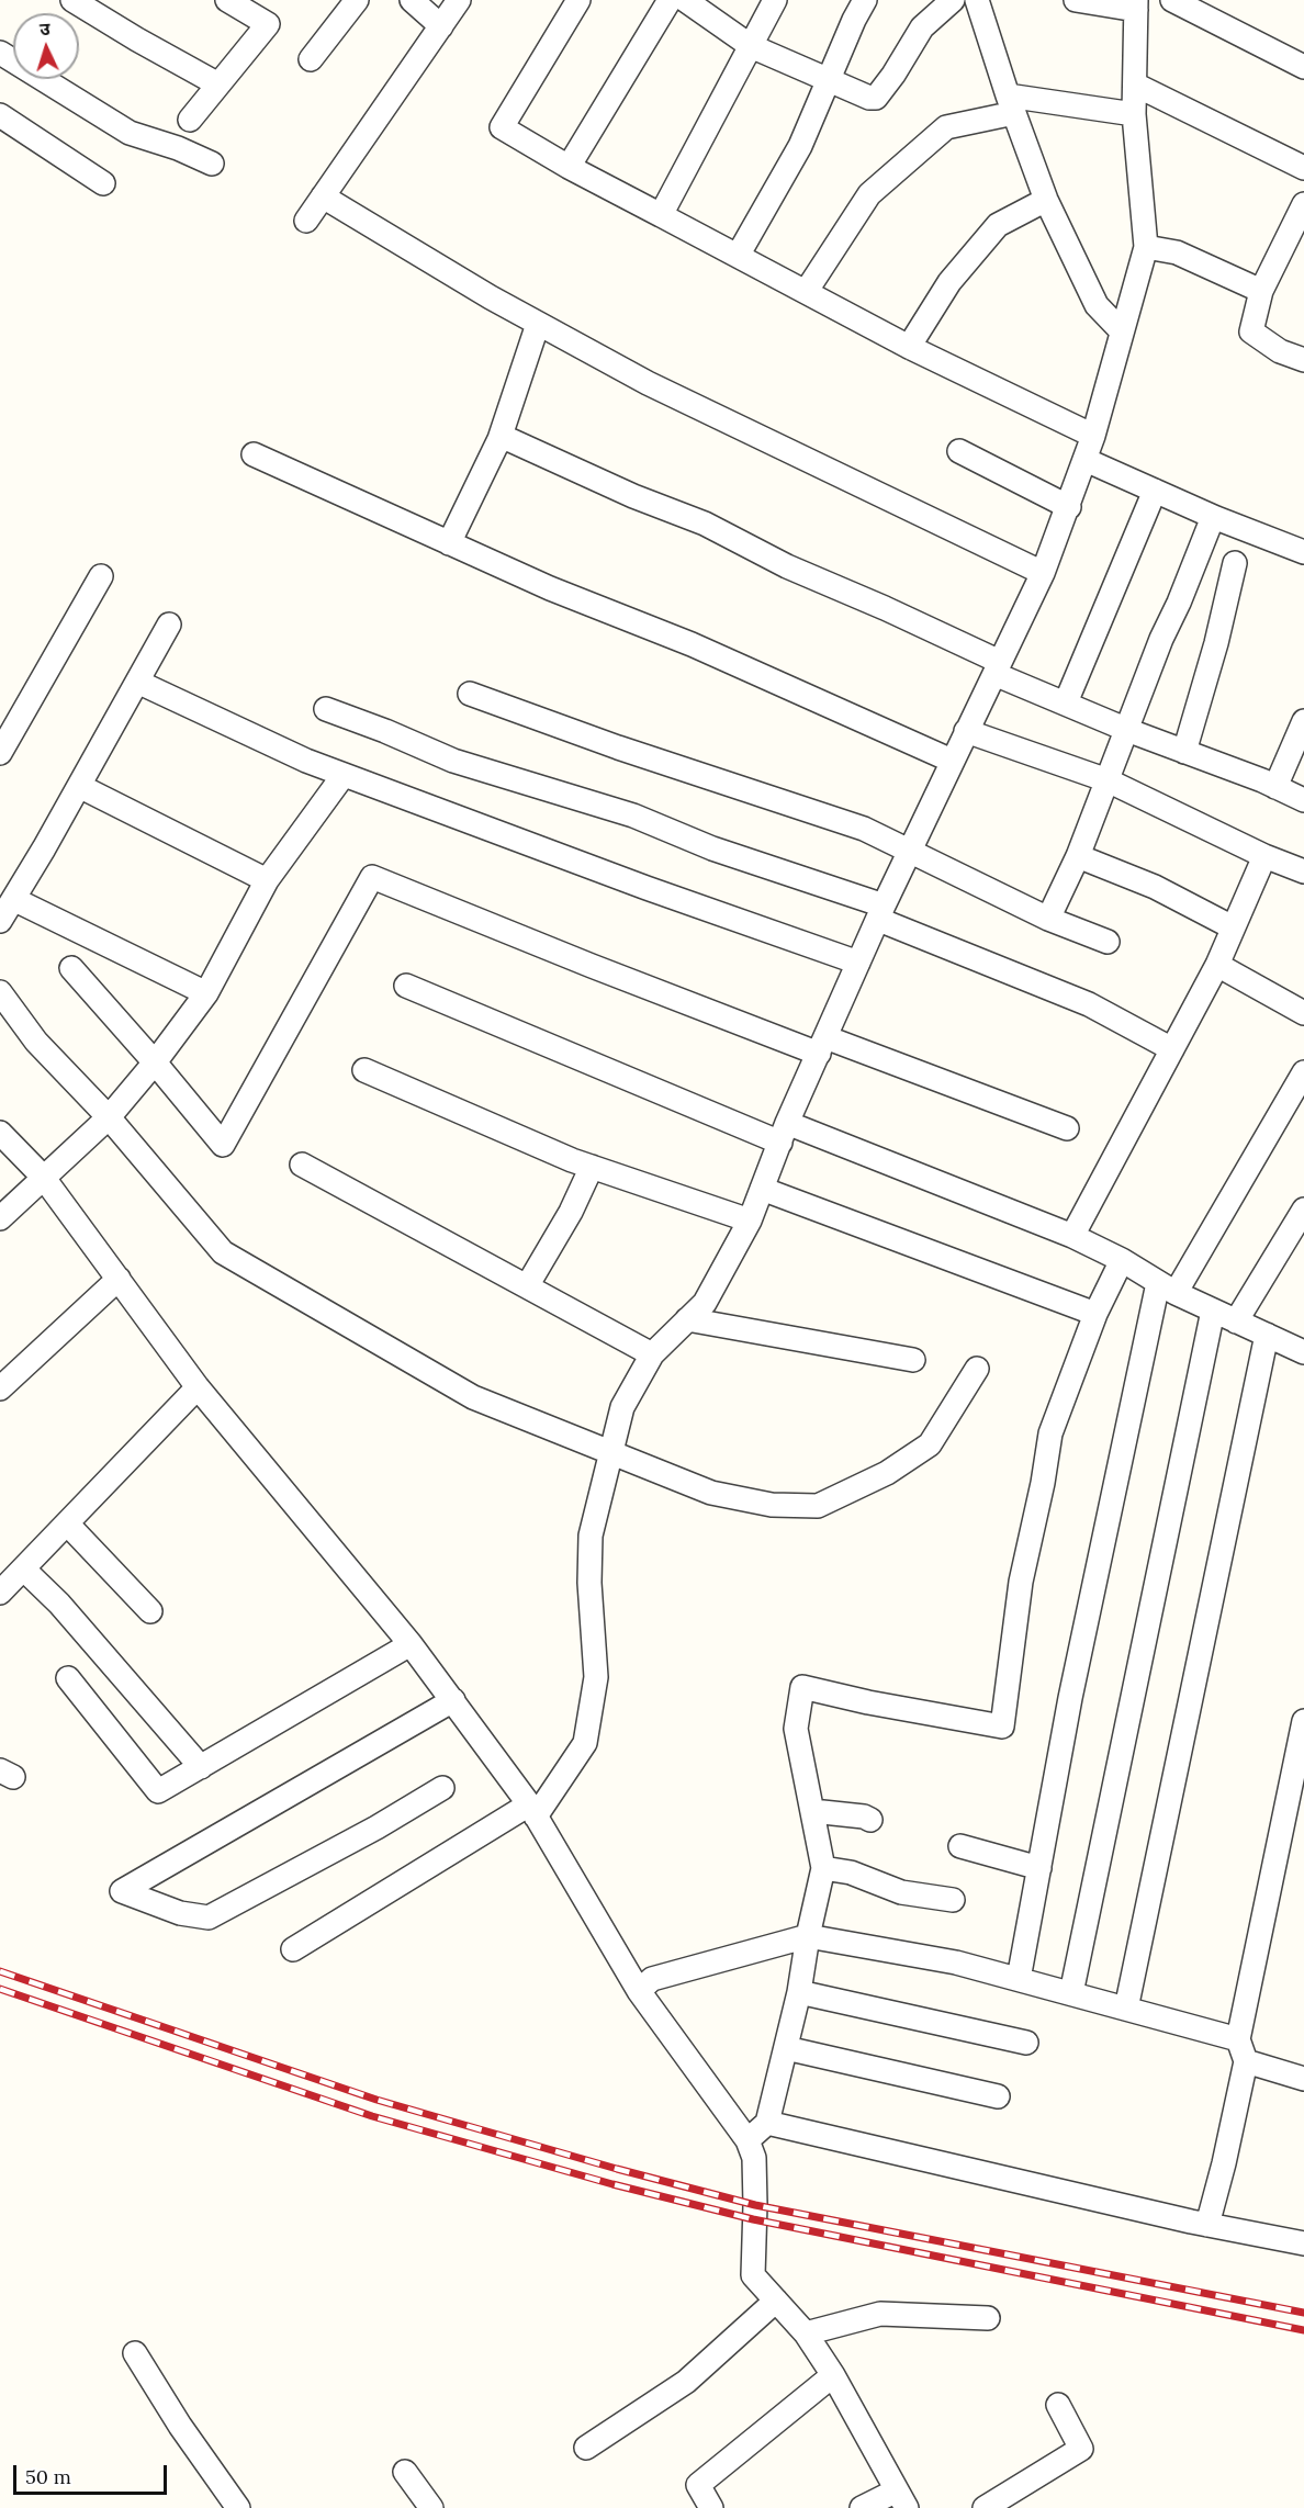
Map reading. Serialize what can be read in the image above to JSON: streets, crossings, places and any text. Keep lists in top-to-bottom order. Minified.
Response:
{"scale_bar":"50 m","north":"top"}
